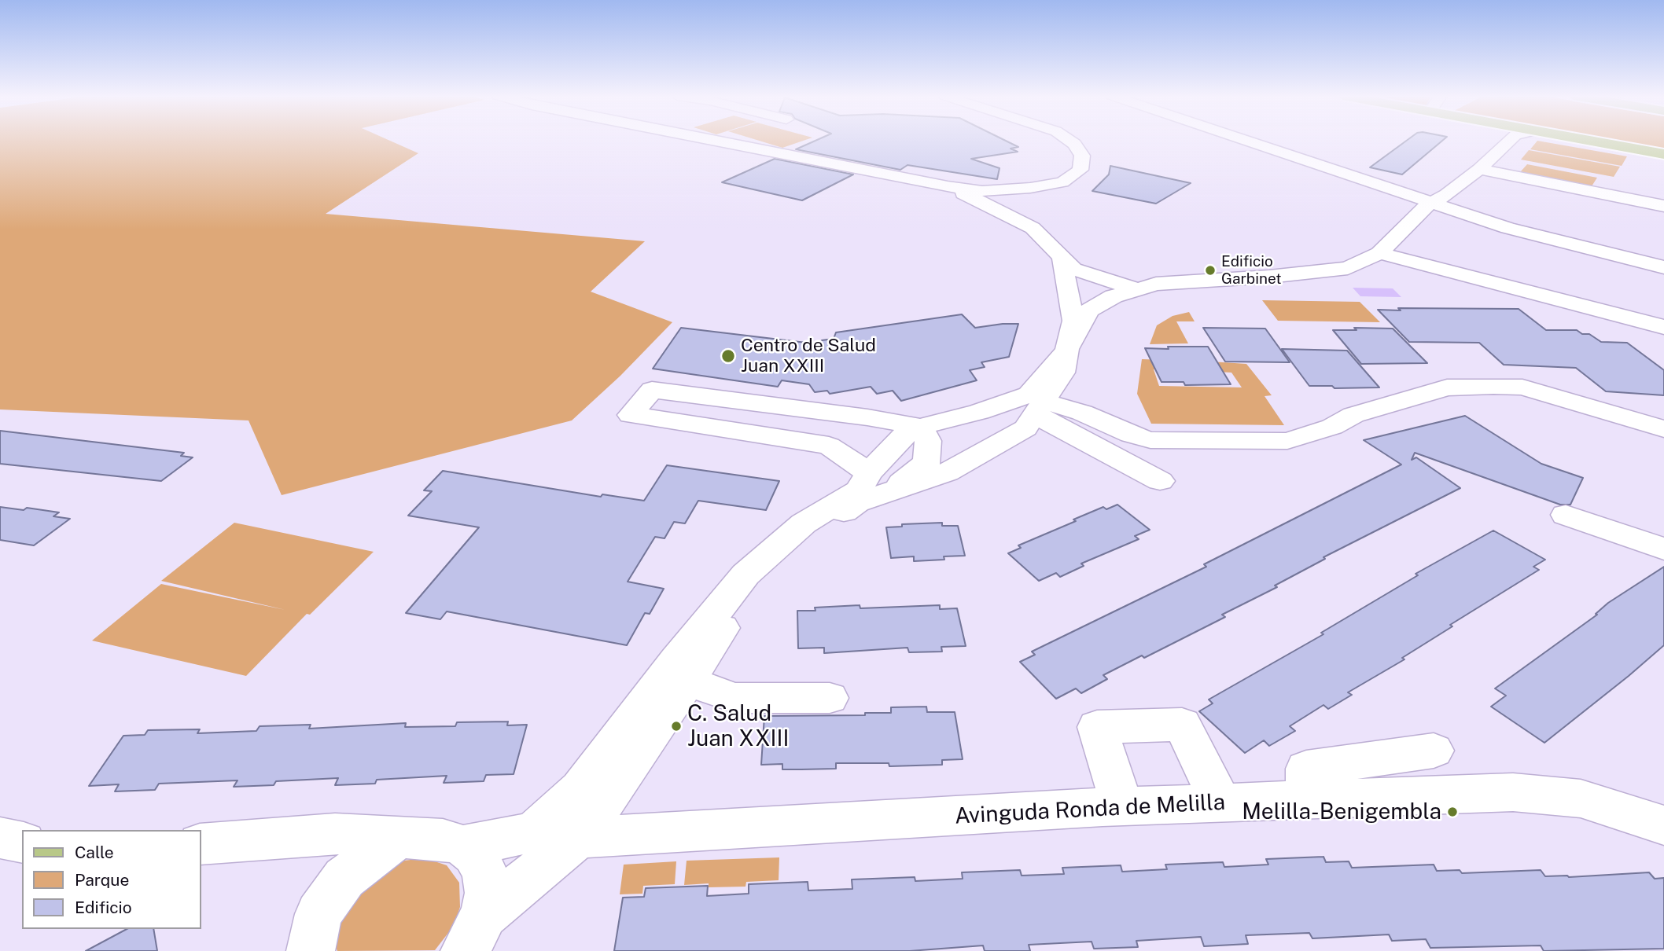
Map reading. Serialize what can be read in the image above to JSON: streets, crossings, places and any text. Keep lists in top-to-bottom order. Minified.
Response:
{"streets":{"street":["Avinguda Ronda de Melilla"]},"places":["Edificio Garbinet","Centro de Salud Juan XXIII","C. Salud Juan XXIII","Melilla-Benigembla"],"legend":["Calle","Parque","Edificio"]}
